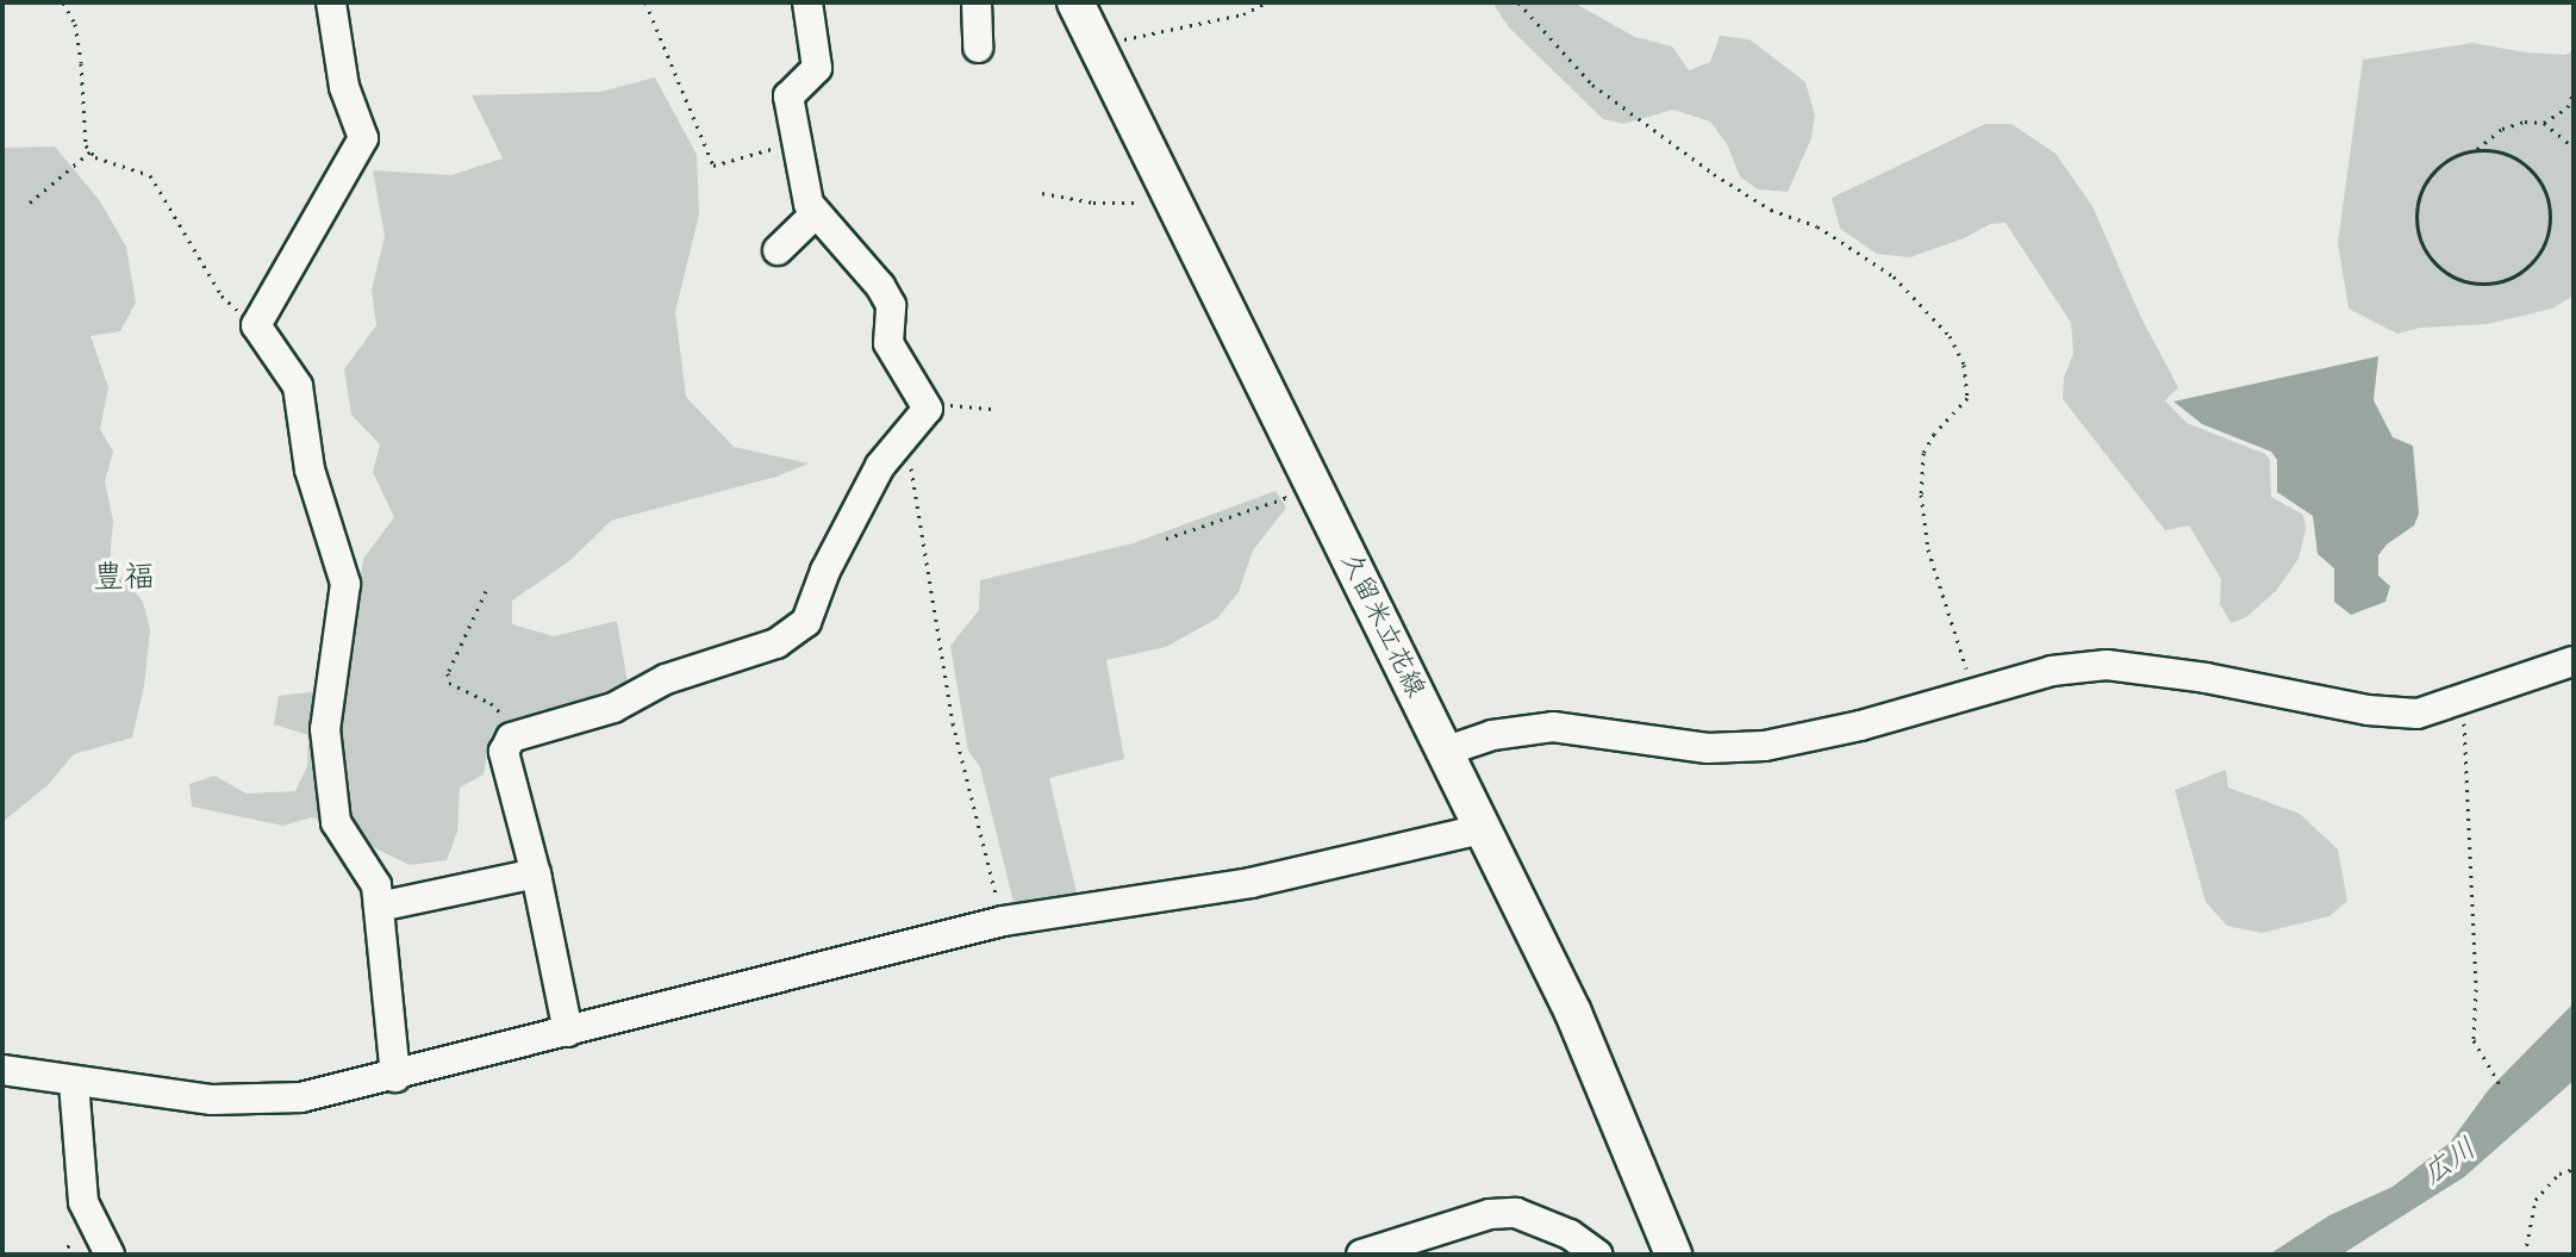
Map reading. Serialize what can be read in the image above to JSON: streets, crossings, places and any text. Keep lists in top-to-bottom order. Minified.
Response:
{"streets":{"main road":["久留米立花線"]},"districts":["豊福"],"water":["広川"]}
